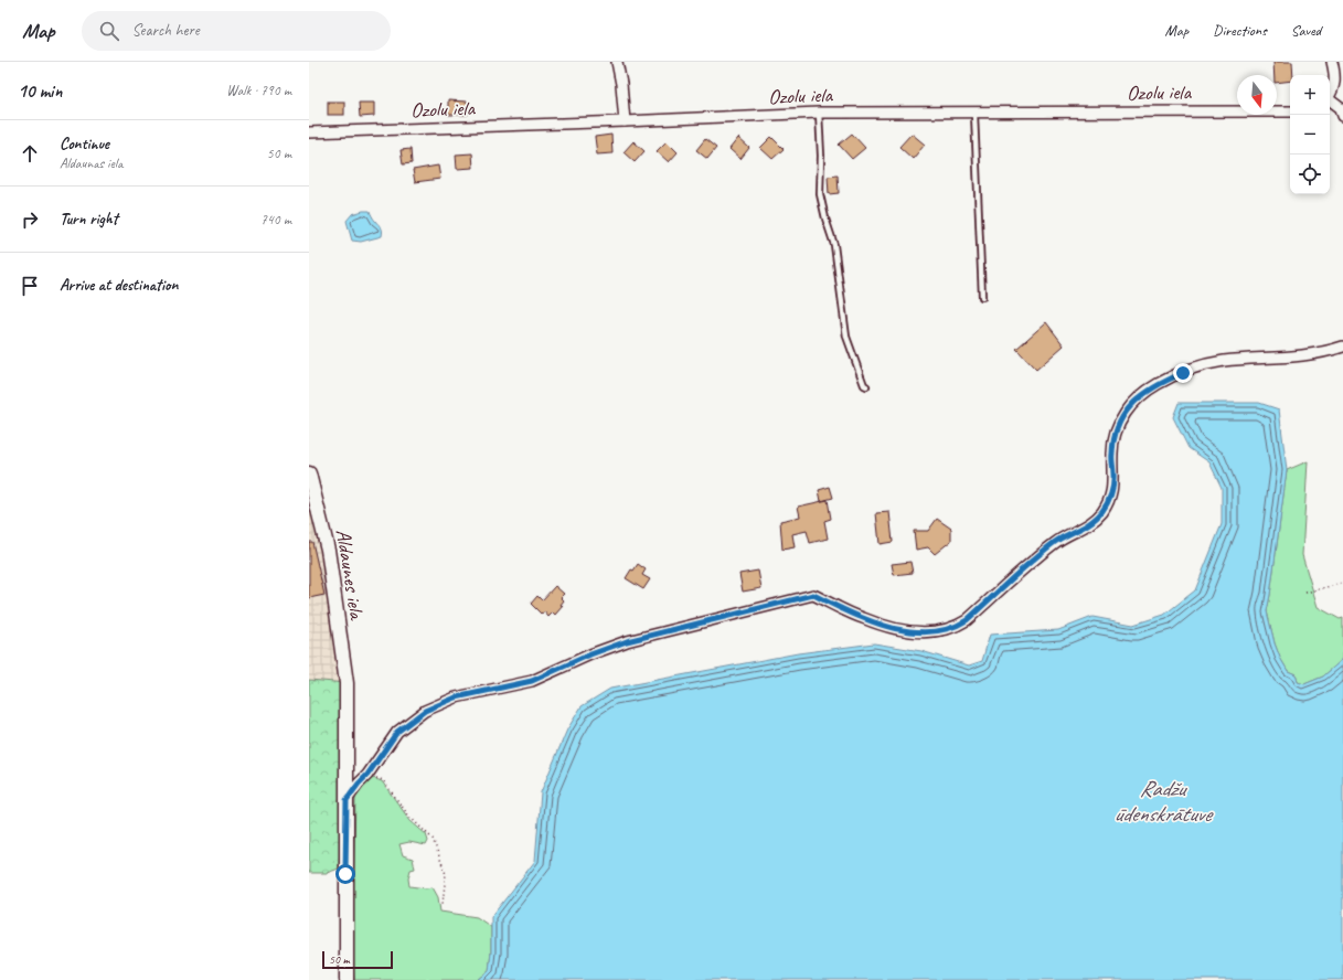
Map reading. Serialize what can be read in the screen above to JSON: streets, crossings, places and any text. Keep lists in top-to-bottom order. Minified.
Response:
{"streets":{"street":["Ozolu iela","Aldaunes iela"]},"water":["Radžu ūdenskrātuve"],"scale_bar":"50 m","north":"bottom","page":{"header":"Map","search":"Search here","nav":["Map","Directions","Saved"],"heading":["10 min","Walk · 790 m"],"map_buttons":["+","−"],"list":[["Continue","Aldaunas iela","50 m"],["Turn right","740 m"],"Arrive at destination"],"scale":"50 m"}}
